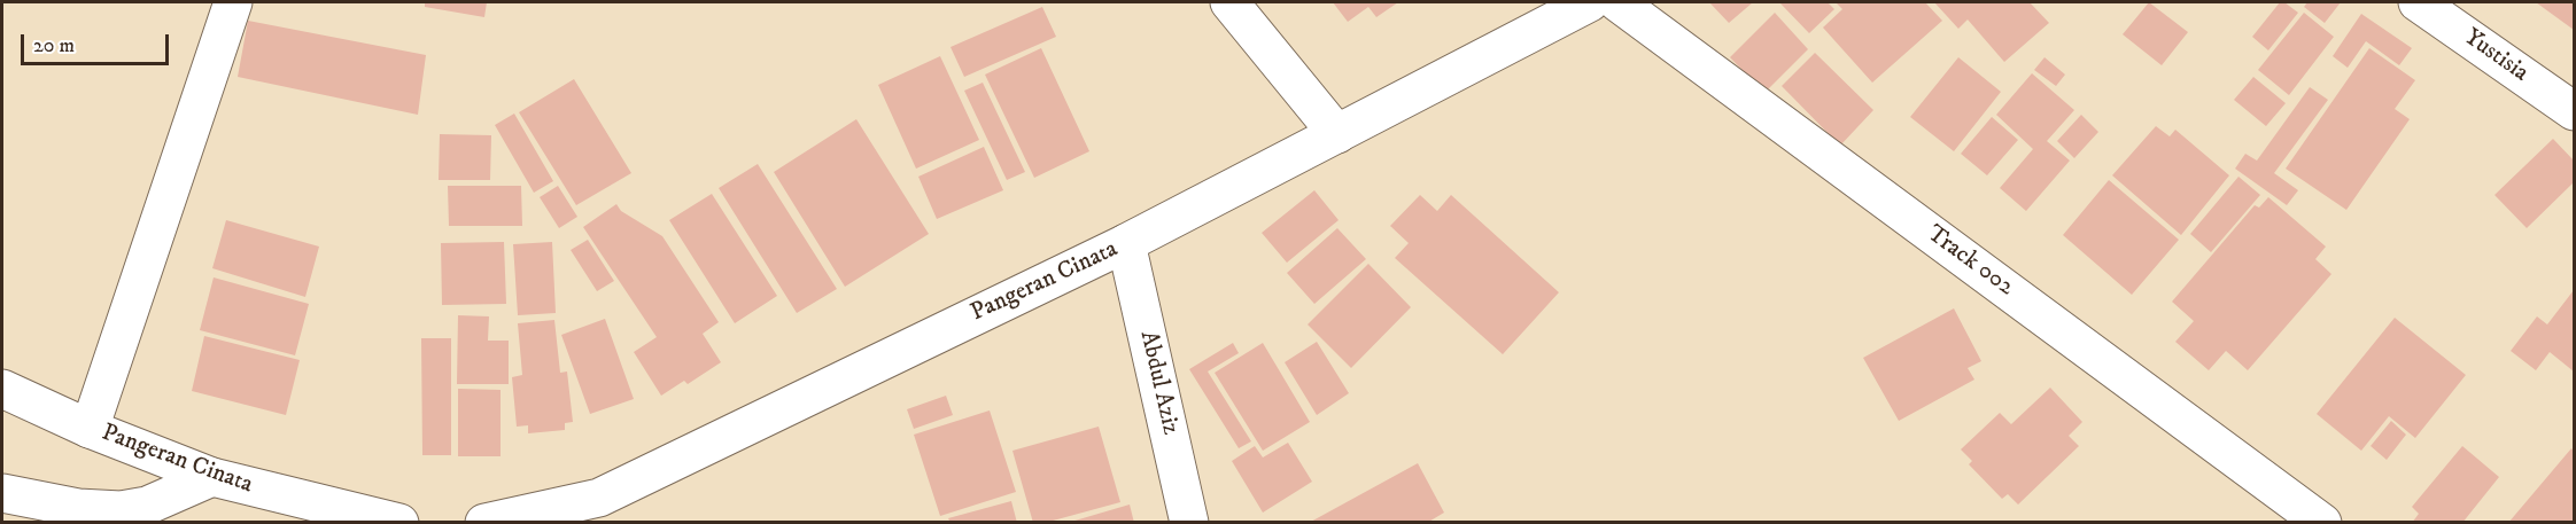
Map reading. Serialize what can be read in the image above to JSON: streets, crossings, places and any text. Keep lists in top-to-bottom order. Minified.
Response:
{"streets":{"street":["Yustisia","Track 002","Pangeran Cinata","Abdul Aziz"]},"crossings":[["Pangeran Cinata","Abdul Aziz"]],"scale_bar":"20 m"}
